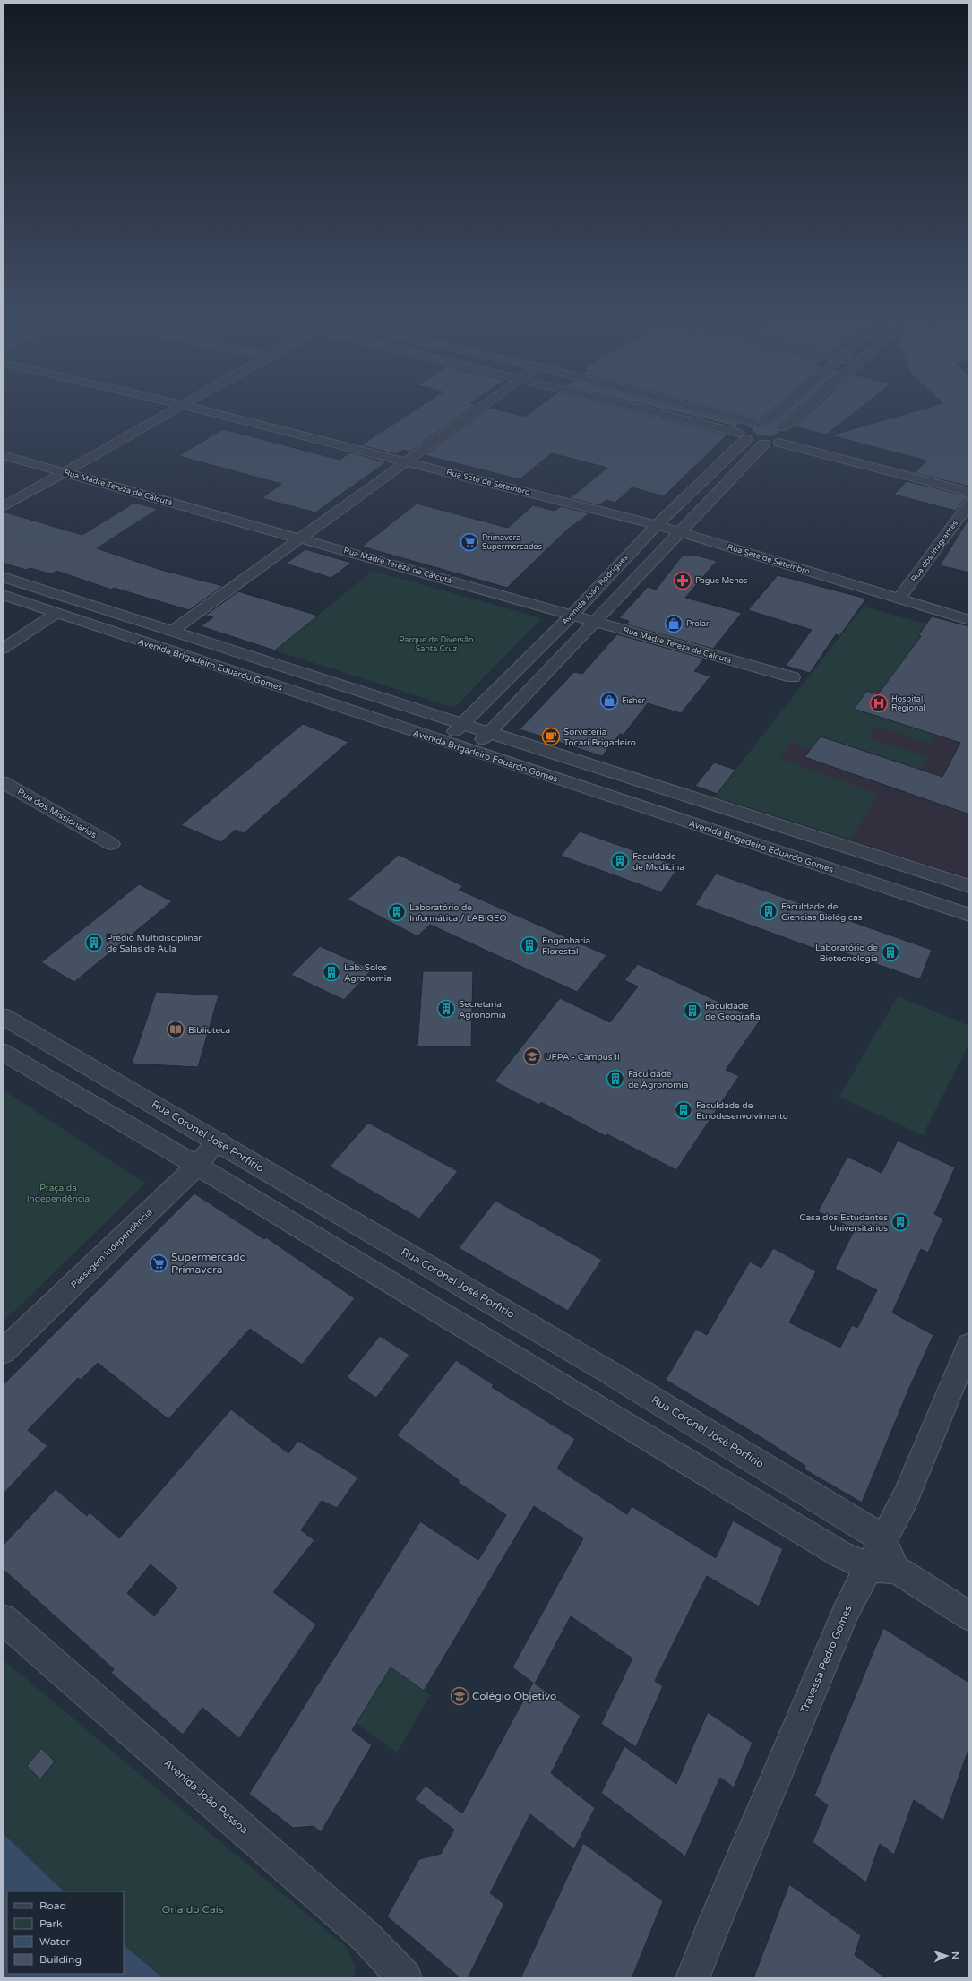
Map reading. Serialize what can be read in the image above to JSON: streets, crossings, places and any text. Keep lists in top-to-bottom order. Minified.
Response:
{"streets":{"street":["Rua Sete de Setembro","Rua Madre Tereza de Calcutá","Rua dos Imigrantes","Avenida João Rodrigues","Avenida Brigadeiro Eduardo Gomes","Rua dos Missionários","Rua Coronel José Porfírio","Passagem Independência","Travessa Pedro Gomes","Avenida João Pessoa"]},"crossings":[["Rua Sete de Setembro","Rua dos Imigrantes"],["Rua Sete de Setembro","Avenida João Rodrigues"],["Rua Madre Tereza de Calcutá","Avenida João Rodrigues"],["Avenida João Rodrigues","Avenida Brigadeiro Eduardo Gomes"],["Rua Coronel José Porfírio","Passagem Independência"],["Rua Coronel José Porfírio","Travessa Pedro Gomes"]],"parks":["Parque de Diversão Santa Cruz","Praça da Independência","Orla do Cais"],"places":{"supermarket":["Primavera Supermercados","Supermercado Primavera"],"pharmacy":["Pague Menos"],"shop":["Prolar","Fisher"],"hospital":["Hospital Regional"],"cafe":["Sorveteria Tocari Brigadeiro"],"building":["Faculdade de Medicina","Faculdade de Ciencias Biológicas","Laboratório de Informática / LABIGEO","Prédio Multidisciplinar de Salas de Aula","Engenharia Florestal","Laboratório de Biotecnologia","Lab. Solos Agronomia","Secretaria Agronomia","Faculdade de Geografia","Faculdade de Agronomia","Faculdade de Etnodesenvolvimento","Casa dos Estudantes Universitários"],"library":["Biblioteca"],"school or university":["UFPA - Campus II","Colégio Objetivo"]},"legend":["Road","Park","Water","Building"],"north":"right"}
